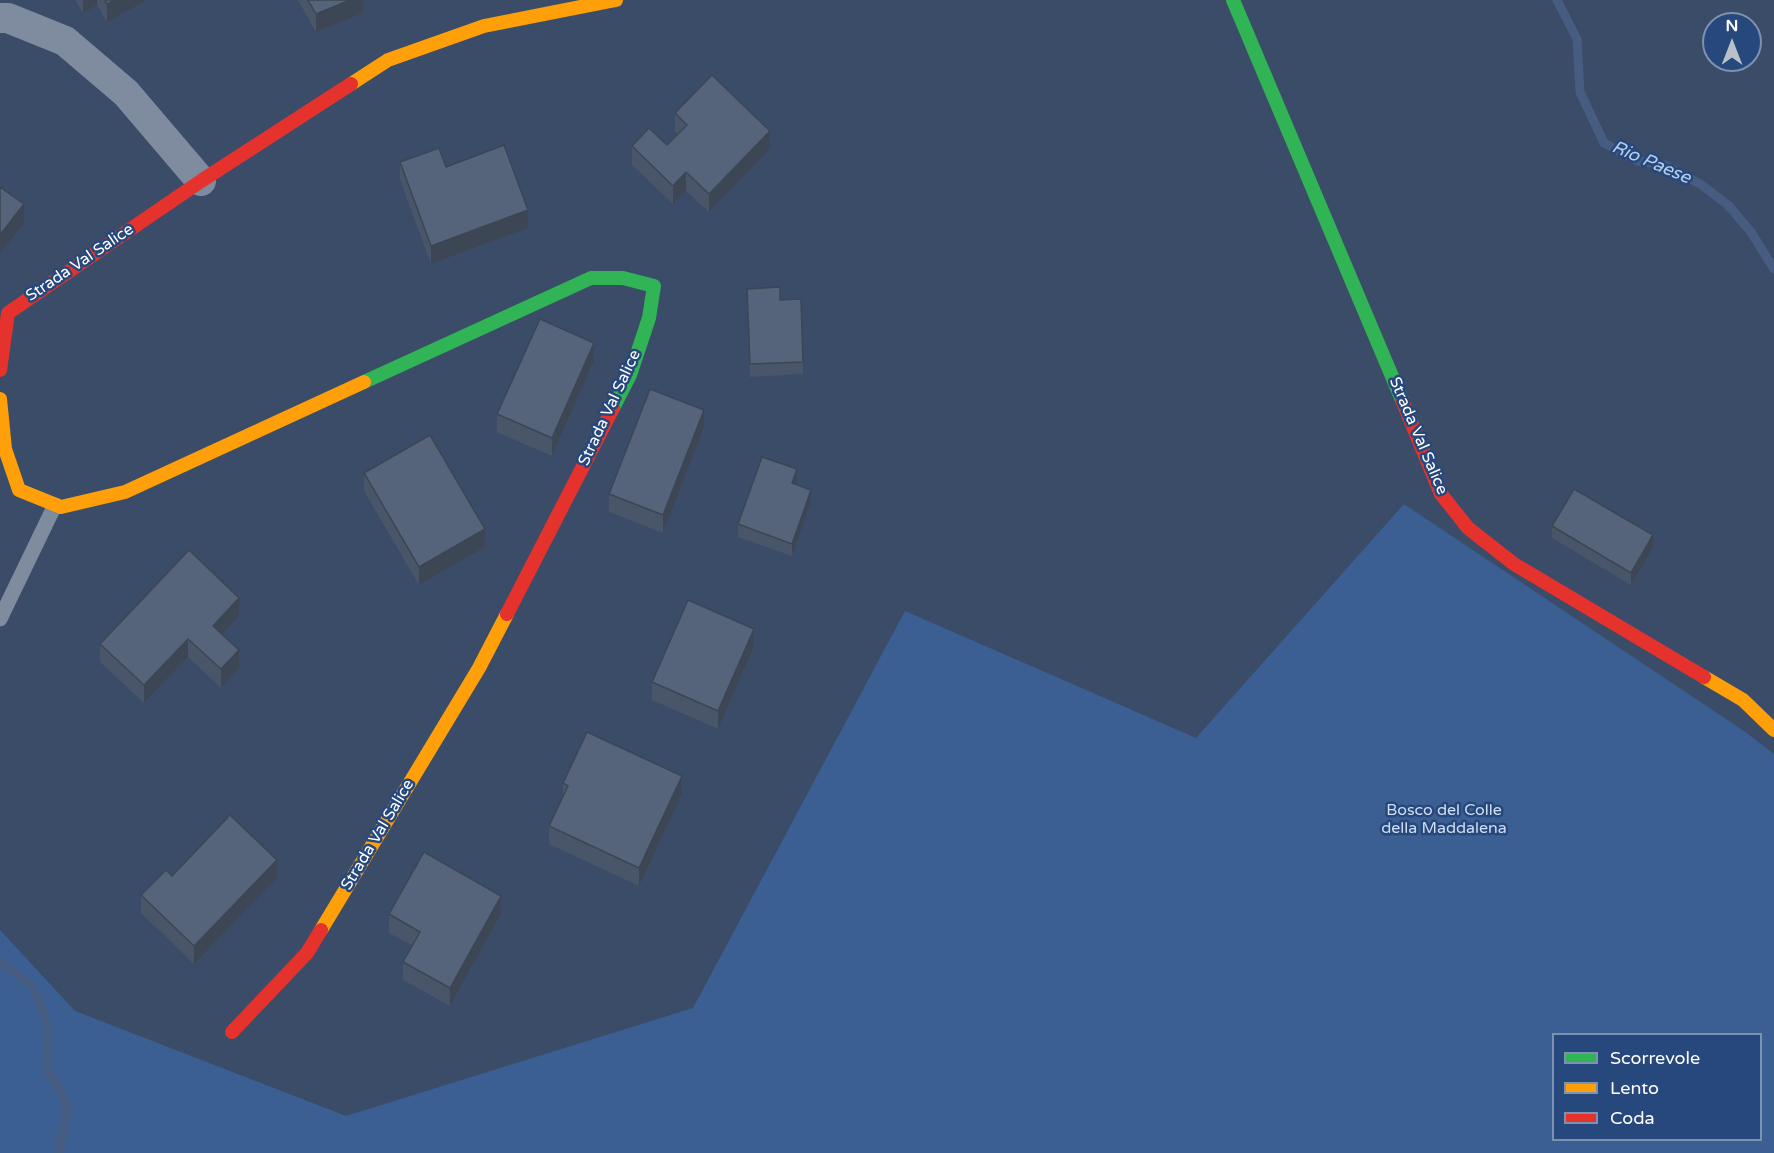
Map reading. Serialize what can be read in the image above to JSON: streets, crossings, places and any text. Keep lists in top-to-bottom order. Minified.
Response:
{"streets":{"street":["Strada Val Salice"]},"water":["Rio Paese"],"parks":["Bosco del Colle della Maddalena"],"legend":["Scorrevole","Lento","Coda"],"north":"top"}
